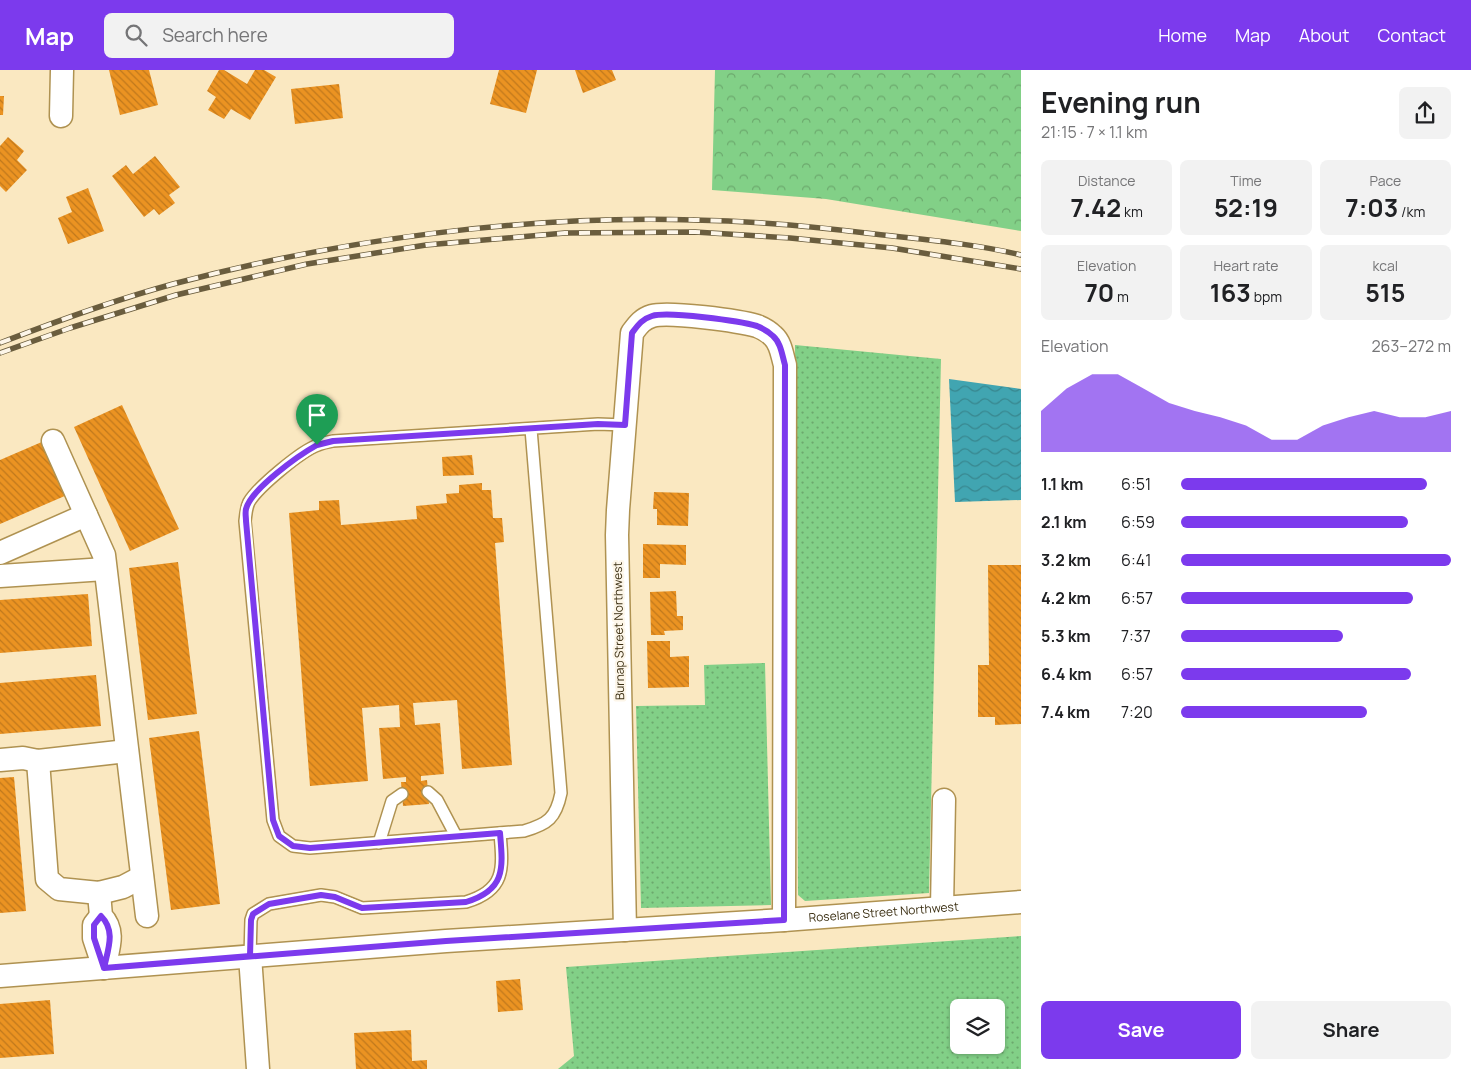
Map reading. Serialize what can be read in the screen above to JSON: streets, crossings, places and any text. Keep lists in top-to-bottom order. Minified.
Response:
{"streets":{"street":["Burnap Street Northwest","Roselane Street Northwest"]},"crossings":[["Burnap Street Northwest","Roselane Street Northwest"]],"page":{"header":"Map","search":"Search here","nav":["Home","Map","About","Contact"],"heading":["Evening run","21:15 · 7 × 1.1 km"],"stats":[["Distance","7.42 km"],["Time","52:19"],["Pace","7:03 /km"],["Elevation","70 m"],["Heart rate","163 bpm"],["kcal","515"]],"chart":["Elevation","263–272 m"],"list":[{"name":"1.1 km","note":"6:51"},{"name":"2.1 km","note":"6:59"},{"name":"3.2 km","note":"6:41"},{"name":"4.2 km","note":"6:57"},{"name":"5.3 km","note":"7:37"},{"name":"6.4 km","note":"6:57"},{"name":"7.4 km","note":"7:20"}],"buttons":["Save","Share"]}}
